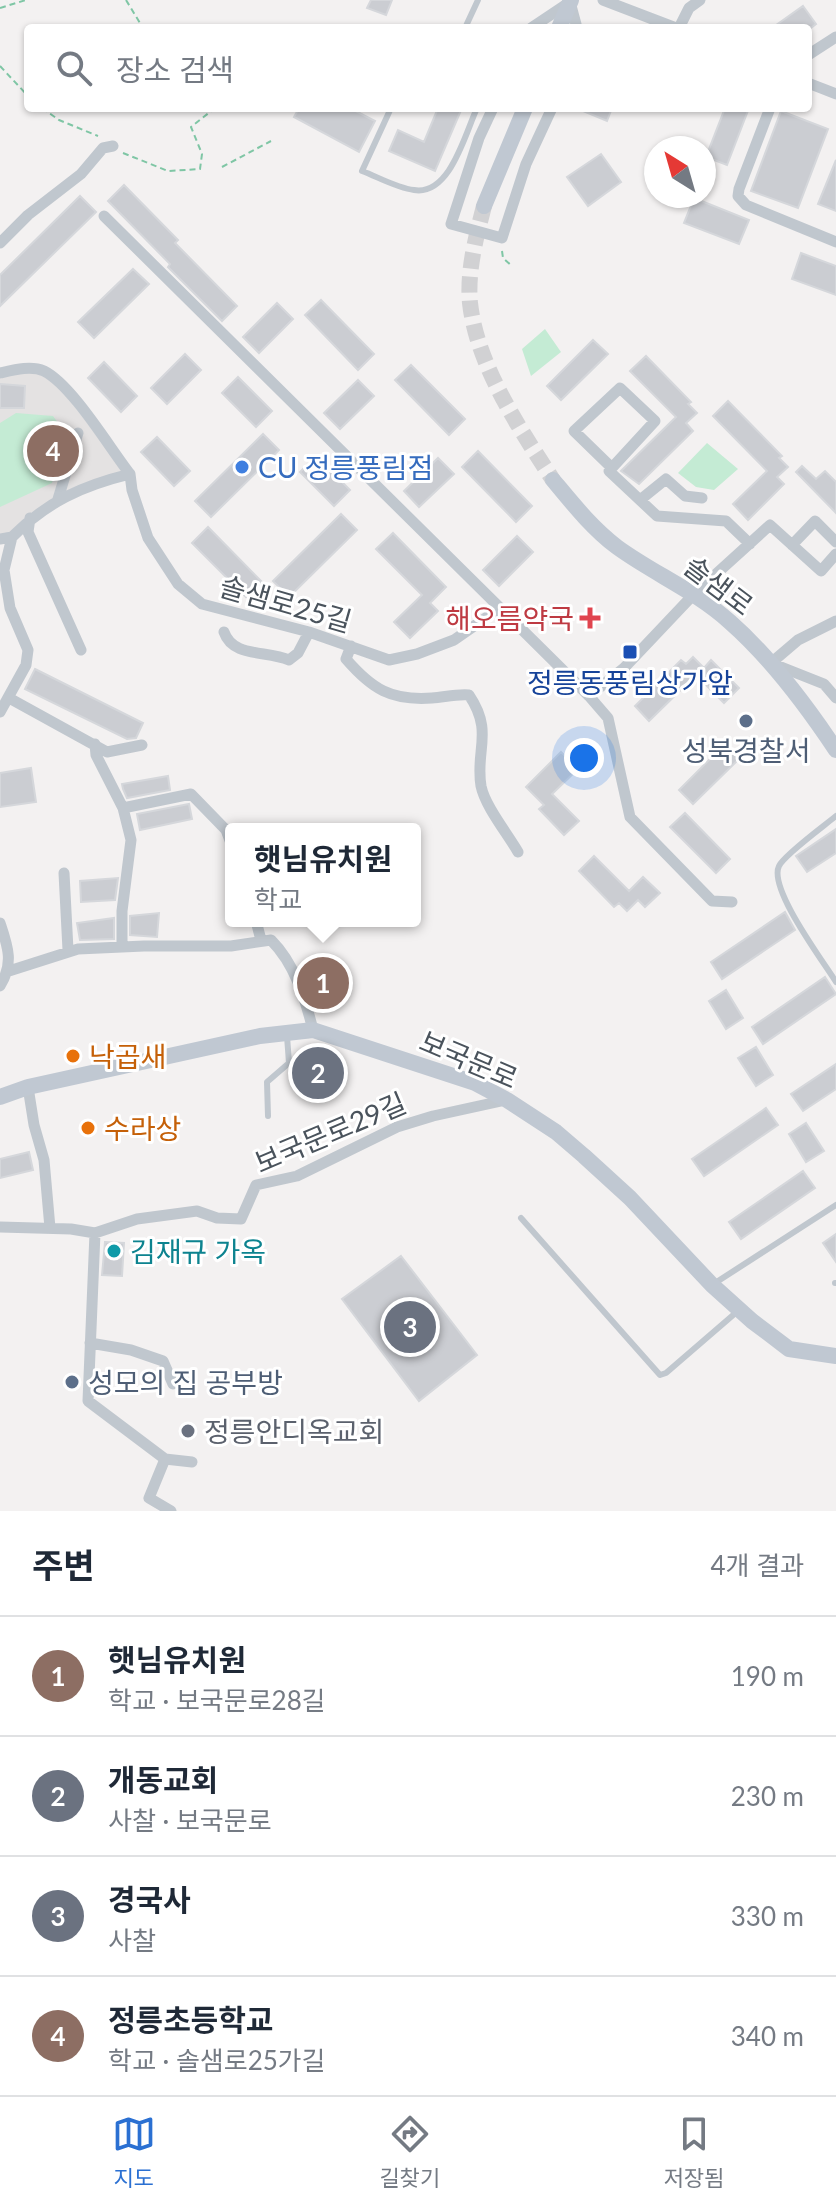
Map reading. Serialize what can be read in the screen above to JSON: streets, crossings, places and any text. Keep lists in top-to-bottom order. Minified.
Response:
{"streets":{"street":["솔샘로","솔샘로25길","보국문로","보국문로29길"]},"crossings":[["보국문로","보국문로29길"]],"places":{"other":["CU 정릉풍림점","성북경찰서","낙곱새","수라상","김재규 가옥","성모의 집 공부방","정릉안디옥교회"],"health":["해오름약국"],"transit":["정릉동풍림상가앞"]},"north":"top left","page":{"search":"장소 검색","pins":["4","1","2","3"],"popup":["햇님유치원","학교"],"heading":["주변","4개 결과"],"list":[{"mark":"1","name":"햇님유치원","note":"학교 · 보국문로28길","value":"190 m"},{"mark":"2","name":"개동교회","note":"사찰 · 보국문로","value":"230 m"},{"mark":"3","name":"경국사","note":"사찰","value":"330 m"},{"mark":"4","name":"정릉초등학교","note":"학교 · 솔샘로25가길","value":"340 m"}],"nav":["지도","길찾기","저장됨"]}}
